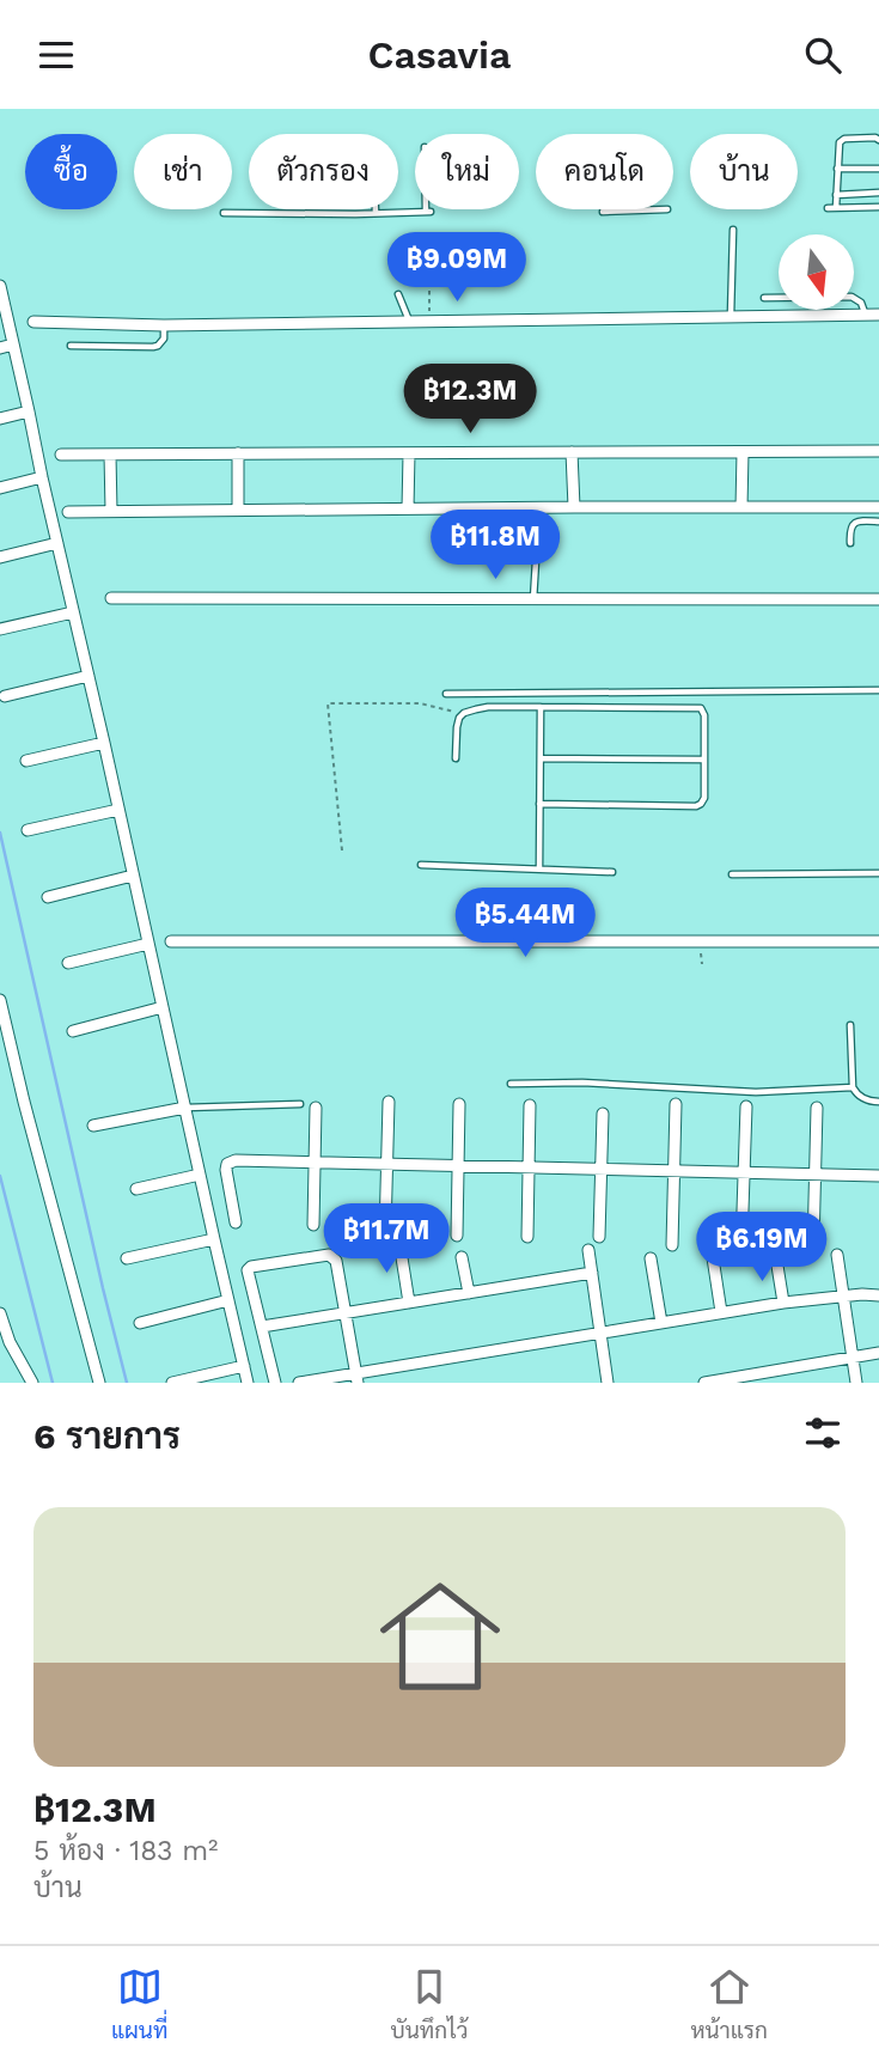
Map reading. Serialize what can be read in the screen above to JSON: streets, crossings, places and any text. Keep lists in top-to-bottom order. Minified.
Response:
{"north":"bottom","page":{"header":"Casavia","chip":["ซื้อ","เช่า","ตัวกรอง","ใหม่","คอนโด","บ้าน"],"price":["฿9.09M","฿12.3M","฿11.8M","฿5.44M","฿11.7M","฿6.19M"],"heading":"6 รายการ","list":[{"name":"฿12.3M","note":"5 ห้อง · 183 m² · บ้าน"}],"tabs":["แผนที่","บันทึกไว้","หน้าแรก"]}}
